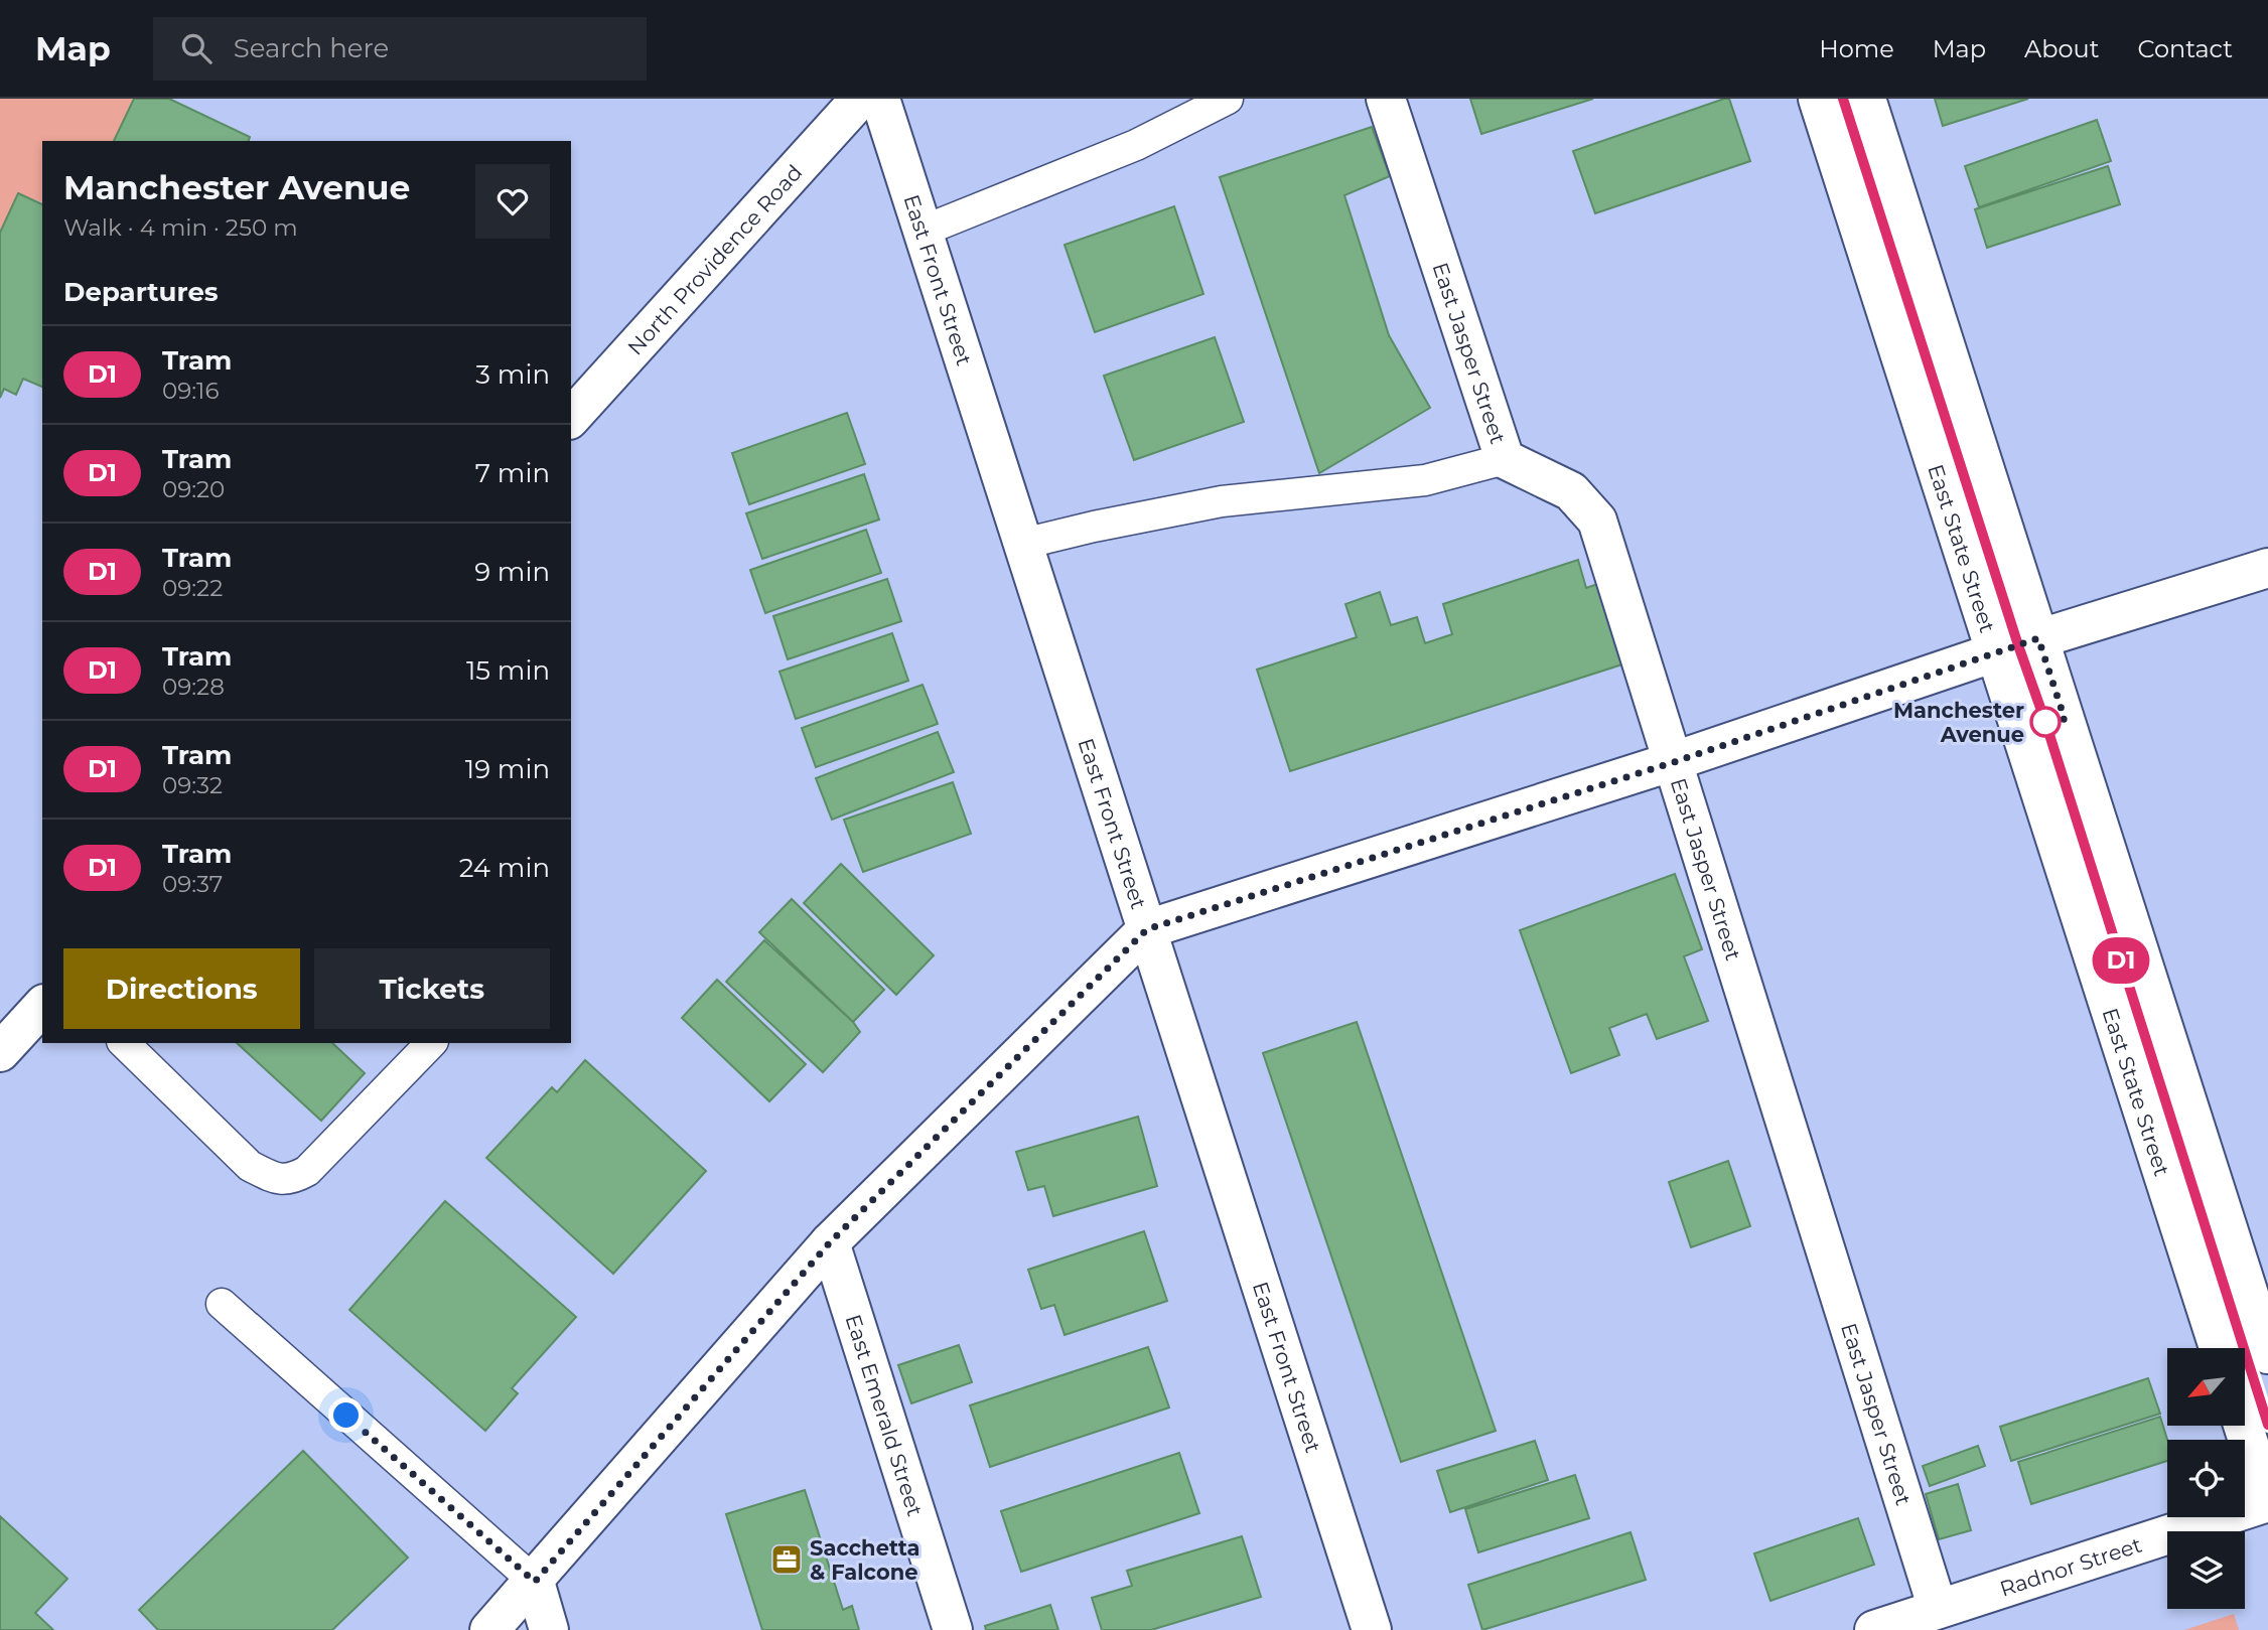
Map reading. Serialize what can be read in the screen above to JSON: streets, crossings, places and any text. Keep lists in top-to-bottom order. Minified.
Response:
{"streets":{"street":["North Providence Road","East Front Street","East Jasper Street","East State Street","East Emerald Street","Radnor Street"]},"crossings":[["East Jasper Street","Radnor Street"]],"places":{"other":["Manchester Avenue"],"office":["Sacchetta & Falcone"]},"lines":["tram line D1"],"north":"bottom left","page":{"header":"Map","search":"Search here","nav":["Home","Map","About","Contact"],"on_map":"D1","heading":[["Manchester Avenue","Walk · 4 min · 250 m"],"Departures"],"list":[{"mark":"D1","name":"Tram","note":"09:16","value":"3 min"},{"mark":"D1","name":"Tram","note":"09:20","value":"7 min"},{"mark":"D1","name":"Tram","note":"09:22","value":"9 min"},{"mark":"D1","name":"Tram","note":"09:28","value":"15 min"},{"mark":"D1","name":"Tram","note":"09:32","value":"19 min"},{"mark":"D1","name":"Tram","note":"09:37","value":"24 min"}],"buttons":["Directions","Tickets"]}}
